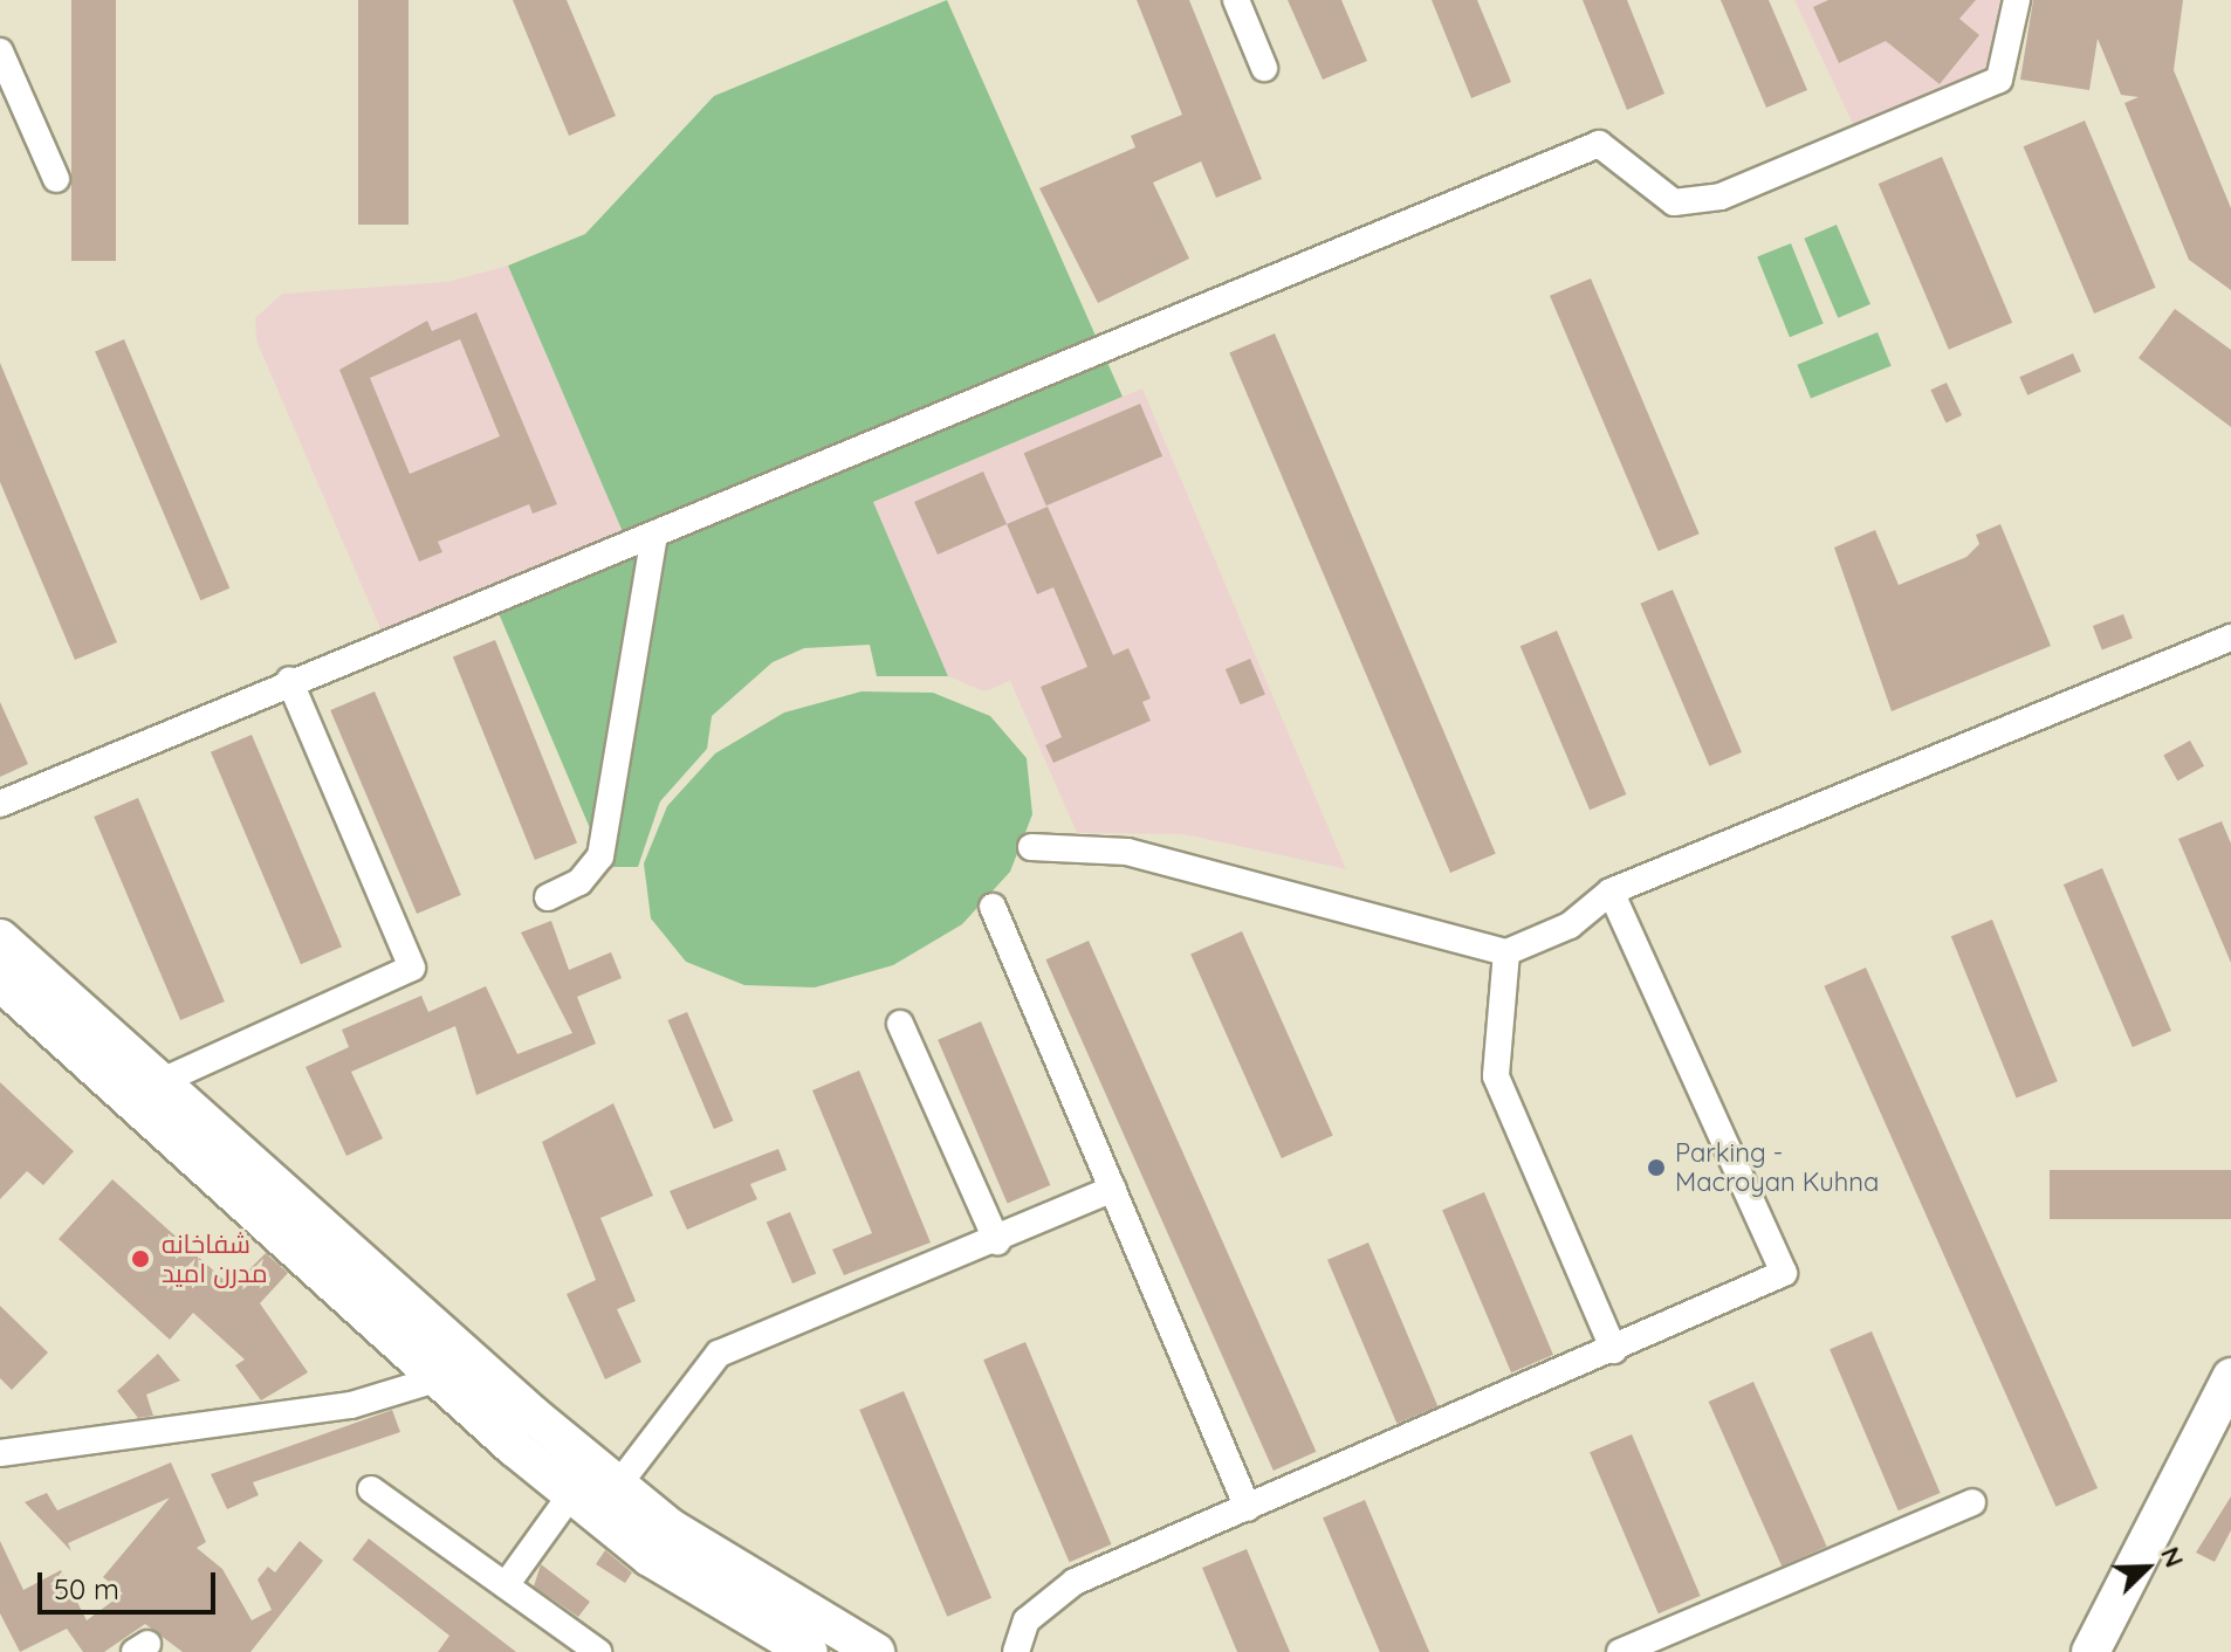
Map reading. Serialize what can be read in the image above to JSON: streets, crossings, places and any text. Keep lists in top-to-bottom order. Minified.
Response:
{"places":["Parking - Macroyan Kuhna","شفاخانه مدرن امید"],"scale_bar":"50 m","north":"top right"}
